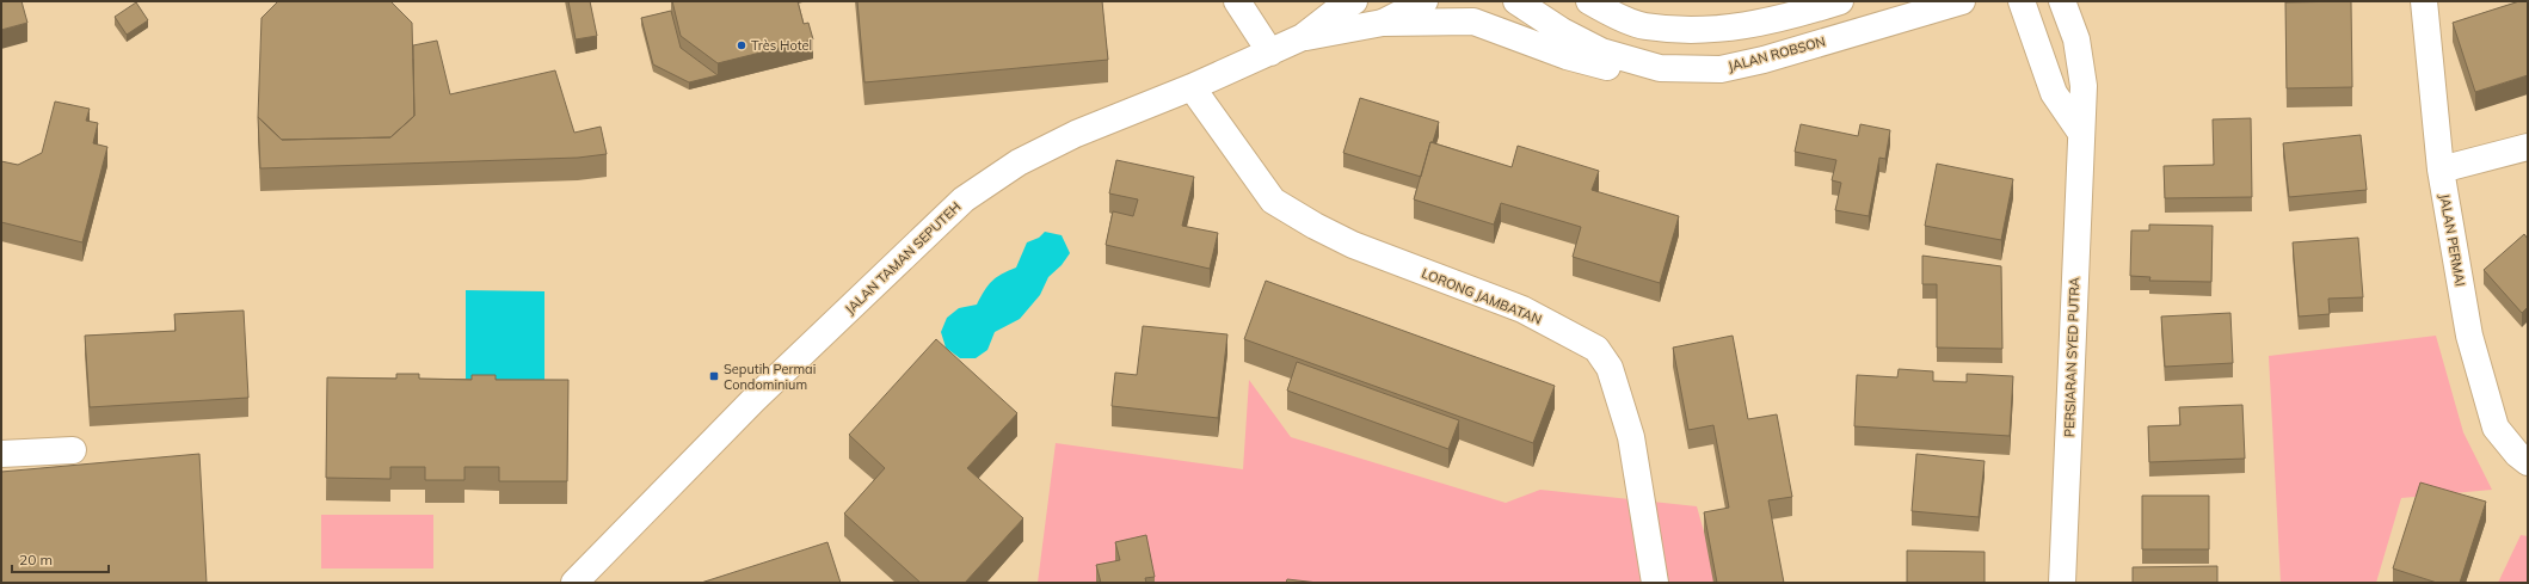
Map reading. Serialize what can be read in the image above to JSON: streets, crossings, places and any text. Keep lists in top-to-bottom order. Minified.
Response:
{"streets":{"street":["JALAN ROBSON","JALAN PERMAI","JALAN TAMAN SEPUTEH","LORONG JAMBATAN","PERSIARAN SYED PUTRA"]},"crossings":[["JALAN TAMAN SEPUTEH","LORONG JAMBATAN"]],"places":{"other":["Très Hotel"],"transit":["Seputih Permai Condominium"]},"scale_bar":"20 m"}
